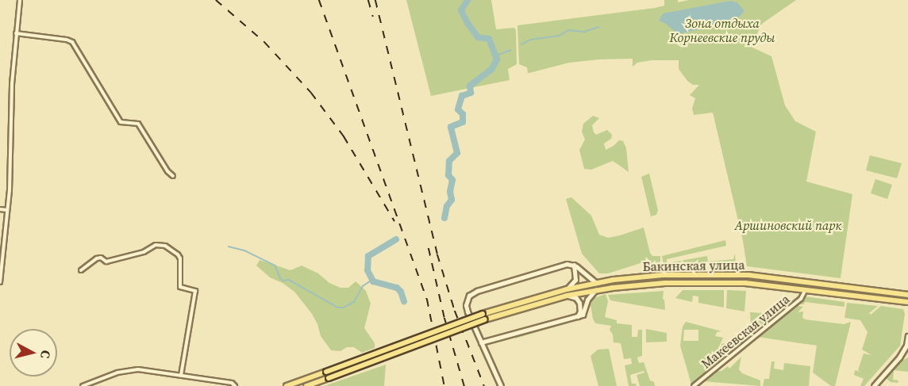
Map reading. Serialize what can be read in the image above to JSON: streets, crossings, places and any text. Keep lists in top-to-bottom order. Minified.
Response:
{"streets":{"main road":["Бакинская улица"],"street":["Макеевская улица"]},"crossings":[["Бакинская улица","Макеевская улица"]],"parks":["Зона отдыха Корнеевские пруды","Аршиновский парк"],"north":"right"}
